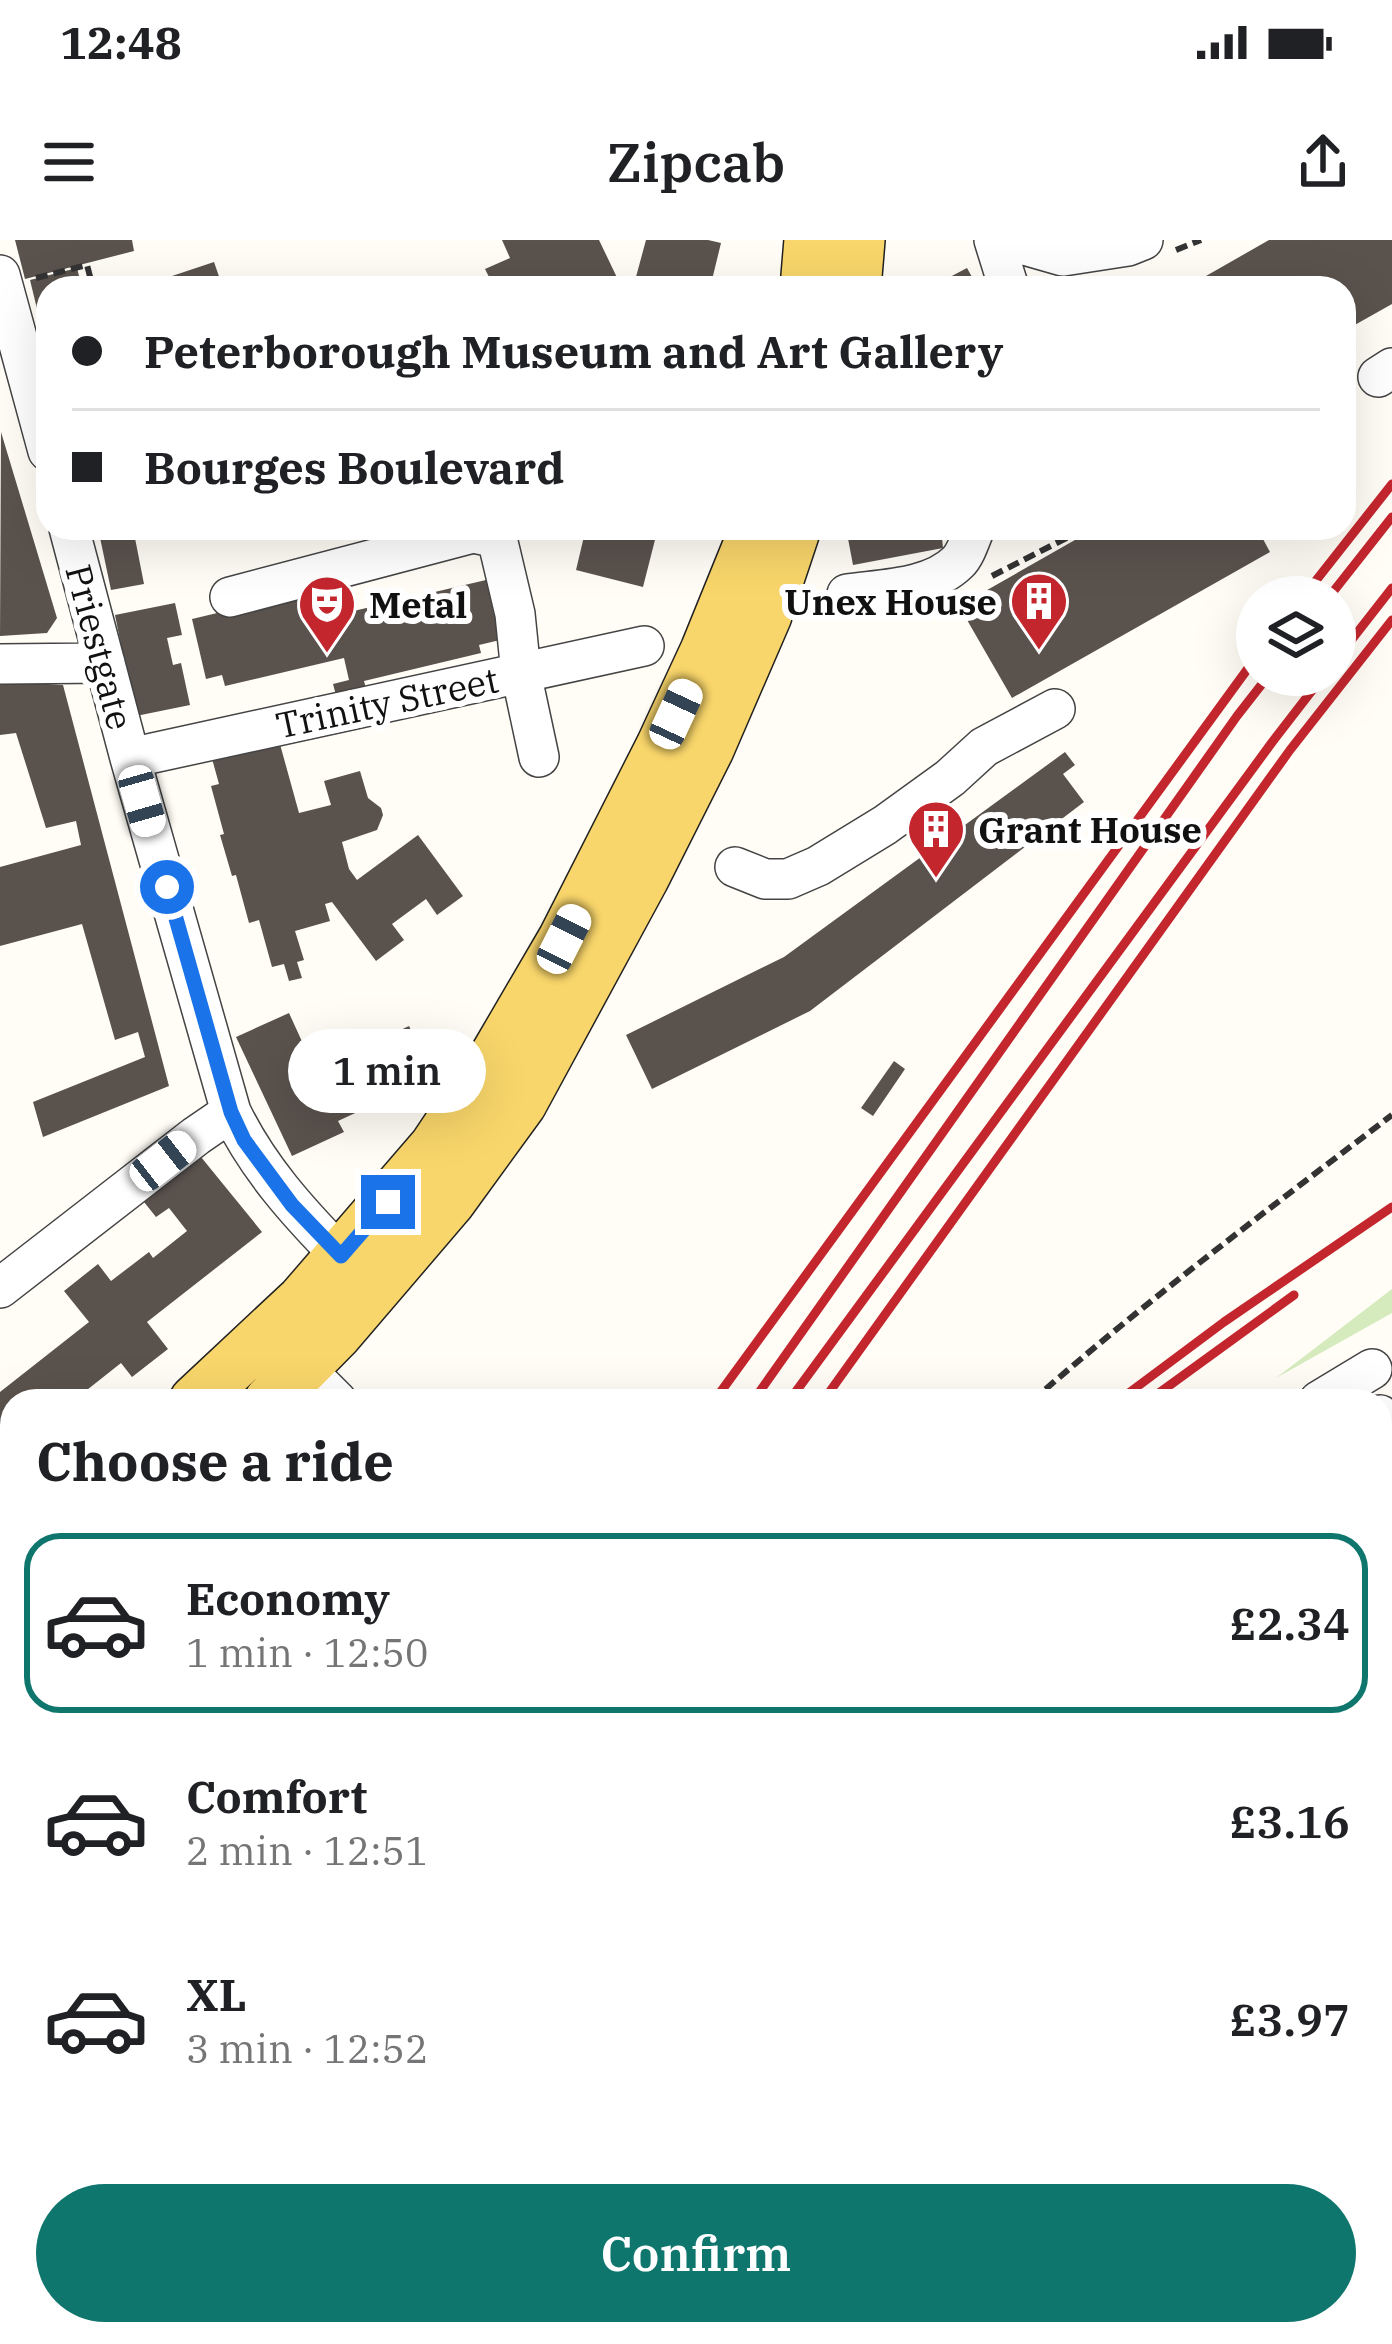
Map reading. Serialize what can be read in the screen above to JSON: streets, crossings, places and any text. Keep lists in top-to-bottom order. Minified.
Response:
{"streets":{"street":["Priestgate","Trinity Street"]},"crossings":[["Priestgate","Trinity Street"]],"places":{"building":["Unex House","Grant House"],"theatre":["Metal"]},"page":{"status":"12:48","header":"Zipcab","banner":["Peterborough Museum and Art Gallery","Bourges Boulevard"],"bubble":"1 min","heading":"Choose a ride","list":[{"name":"Economy","note":"1 min · 12:50","value":"£2.34"},{"name":"Comfort","note":"2 min · 12:51","value":"£3.16"},{"name":"XL","note":"3 min · 12:52","value":"£3.97"}],"buttons":"Confirm"}}
